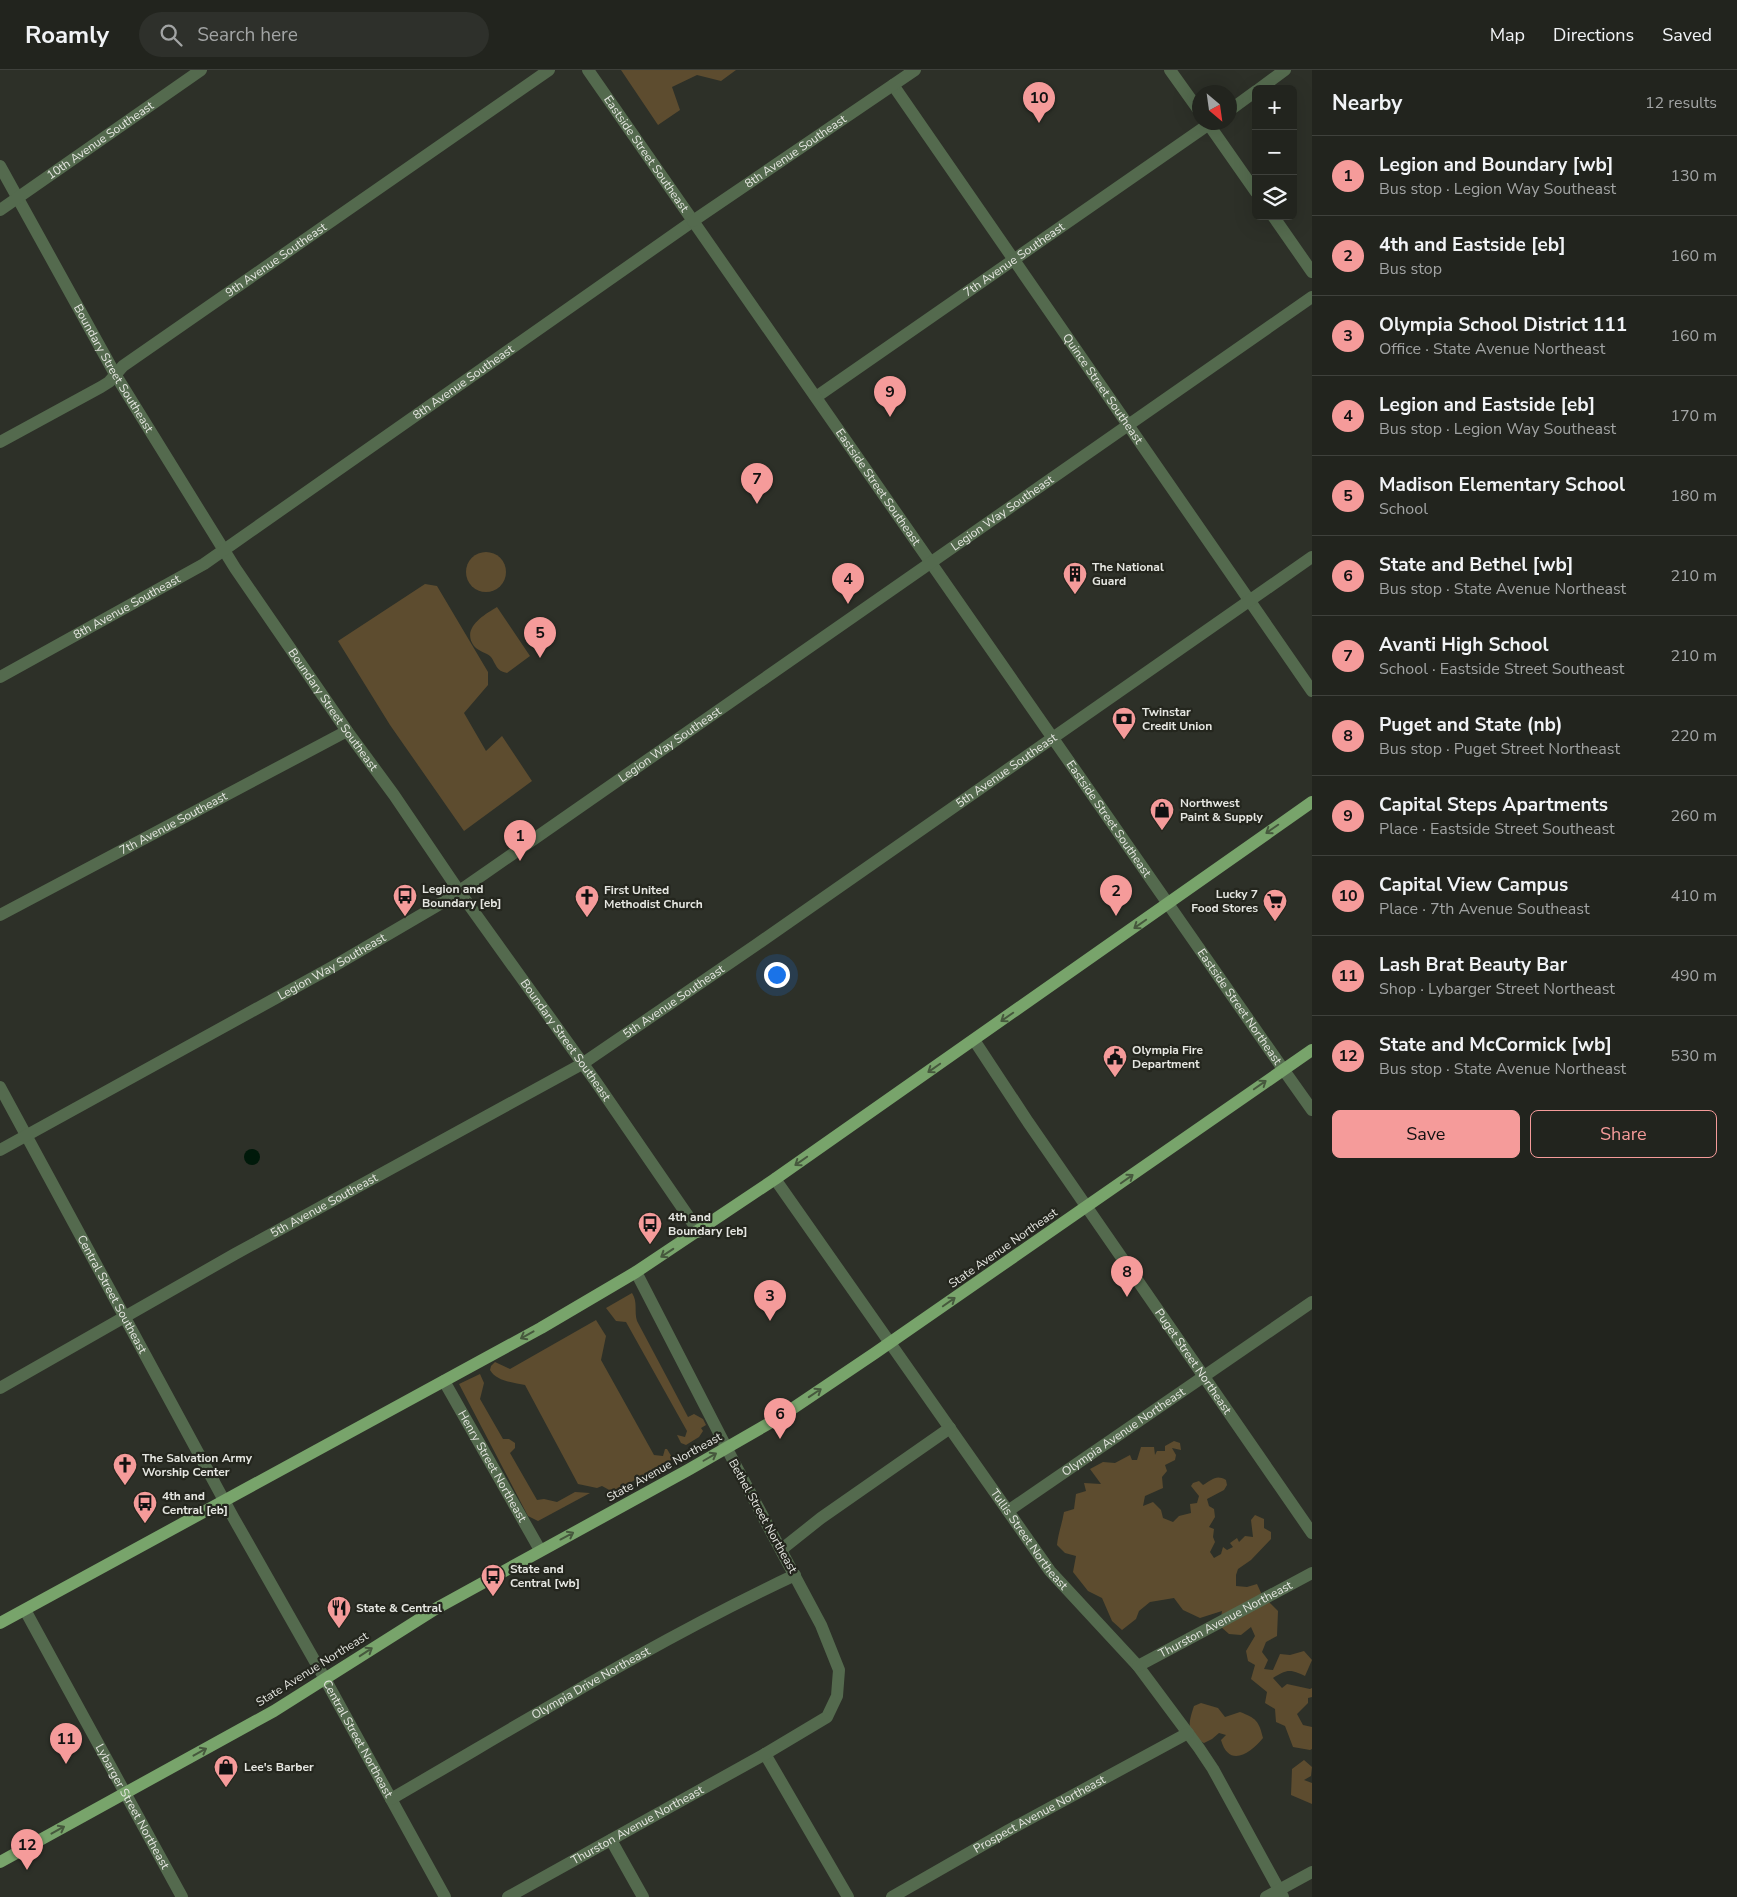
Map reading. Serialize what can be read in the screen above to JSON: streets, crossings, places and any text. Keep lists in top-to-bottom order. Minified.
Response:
{"streets":{"main road":["State Avenue Northeast"],"street":["10th Avenue Southeast","8th Avenue Southeast","Eastside Street Southeast","9th Avenue Southeast","7th Avenue Southeast","Boundary Street Southeast","Quince Street Southeast","Legion Way Southeast","5th Avenue Southeast","Eastside Street Northeast","Central Street Southeast","Puget Street Northeast","Olympia Avenue Northeast","Henry Street Northeast","Bethel Street Northeast","Tullis Street Northeast","Thurston Avenue Northeast","Olympia Drive Northeast","Central Street Northeast","Lybarger Street Northeast","Prospect Avenue Northeast"]},"crossings":[["10th Avenue Southeast","Boundary Street Southeast"],["8th Avenue Southeast","Eastside Street Southeast"],["8th Avenue Southeast","Boundary Street Southeast"],["8th Avenue Southeast","Quince Street Southeast"],["Eastside Street Southeast","7th Avenue Southeast"],["Eastside Street Southeast","Legion Way Southeast"],["Eastside Street Southeast","5th Avenue Southeast"],["Eastside Street Southeast","Eastside Street Northeast"],["9th Avenue Southeast","Boundary Street Southeast"],["7th Avenue Southeast","Boundary Street Southeast"],["7th Avenue Southeast","Quince Street Southeast"],["Boundary Street Southeast","Legion Way Southeast"],["Boundary Street Southeast","5th Avenue Southeast"],["Quince Street Southeast","Legion Way Southeast"],["Quince Street Southeast","5th Avenue Southeast"],["Legion Way Southeast","Central Street Southeast"],["5th Avenue Southeast","Central Street Southeast"],["Eastside Street Northeast","State Avenue Northeast"],["State Avenue Northeast","Puget Street Northeast"],["State Avenue Northeast","Henry Street Northeast"],["State Avenue Northeast","Bethel Street Northeast"],["State Avenue Northeast","Tullis Street Northeast"],["State Avenue Northeast","Central Street Northeast"],["State Avenue Northeast","Lybarger Street Northeast"],["Central Street Southeast","Central Street Northeast"],["Puget Street Northeast","Olympia Avenue Northeast"],["Olympia Avenue Northeast","Tullis Street Northeast"],["Bethel Street Northeast","Thurston Avenue Northeast"],["Bethel Street Northeast","Olympia Drive Northeast"],["Tullis Street Northeast","Thurston Avenue Northeast"],["Tullis Street Northeast","Prospect Avenue Northeast"],["Olympia Drive Northeast","Central Street Northeast"]],"one_way":["State Avenue Northeast"],"places":{"building":["The National Guard"],"bank":["Twinstar Credit Union"],"shop":["Northwest Paint & Supply","Lee's Barber"],"bus stop":["Legion and Boundary [eb]","4th and Boundary [eb]","4th and Central [eb]","State and Central [wb]"],"church":["First United Methodist Church","The Salvation Army Worship Center"],"supermarket":["Lucky 7 Food Stores"],"public building":["Olympia Fire Department"],"restaurant":["State & Central"]},"north":"bottom right","page":{"header":"Roamly","search":"Search here","nav":["Map","Directions","Saved"],"heading":["Nearby","12 results"],"pins":["10","9","7","4","5","1","2","8","3","6","11","12"],"map_buttons":["+","−"],"list":[{"mark":"1","name":"Legion and Boundary [wb]","note":"Bus stop · Legion Way Southeast","value":"130 m"},{"mark":"2","name":"4th and Eastside [eb]","note":"Bus stop","value":"160 m"},{"mark":"3","name":"Olympia School District 111","note":"Office · State Avenue Northeast","value":"160 m"},{"mark":"4","name":"Legion and Eastside [eb]","note":"Bus stop · Legion Way Southeast","value":"170 m"},{"mark":"5","name":"Madison Elementary School","note":"School","value":"180 m"},{"mark":"6","name":"State and Bethel [wb]","note":"Bus stop · State Avenue Northeast","value":"210 m"},{"mark":"7","name":"Avanti High School","note":"School · Eastside Street Southeast","value":"210 m"},{"mark":"8","name":"Puget and State (nb)","note":"Bus stop · Puget Street Northeast","value":"220 m"},{"mark":"9","name":"Capital Steps Apartments","note":"Place · Eastside Street Southeast","value":"260 m"},{"mark":"10","name":"Capital View Campus","note":"Place · 7th Avenue Southeast","value":"410 m"},{"mark":"11","name":"Lash Brat Beauty Bar","note":"Shop · Lybarger Street Northeast","value":"490 m"},{"mark":"12","name":"State and McCormick [wb]","note":"Bus stop · State Avenue Northeast","value":"530 m"}],"buttons":["Save","Share"]}}
